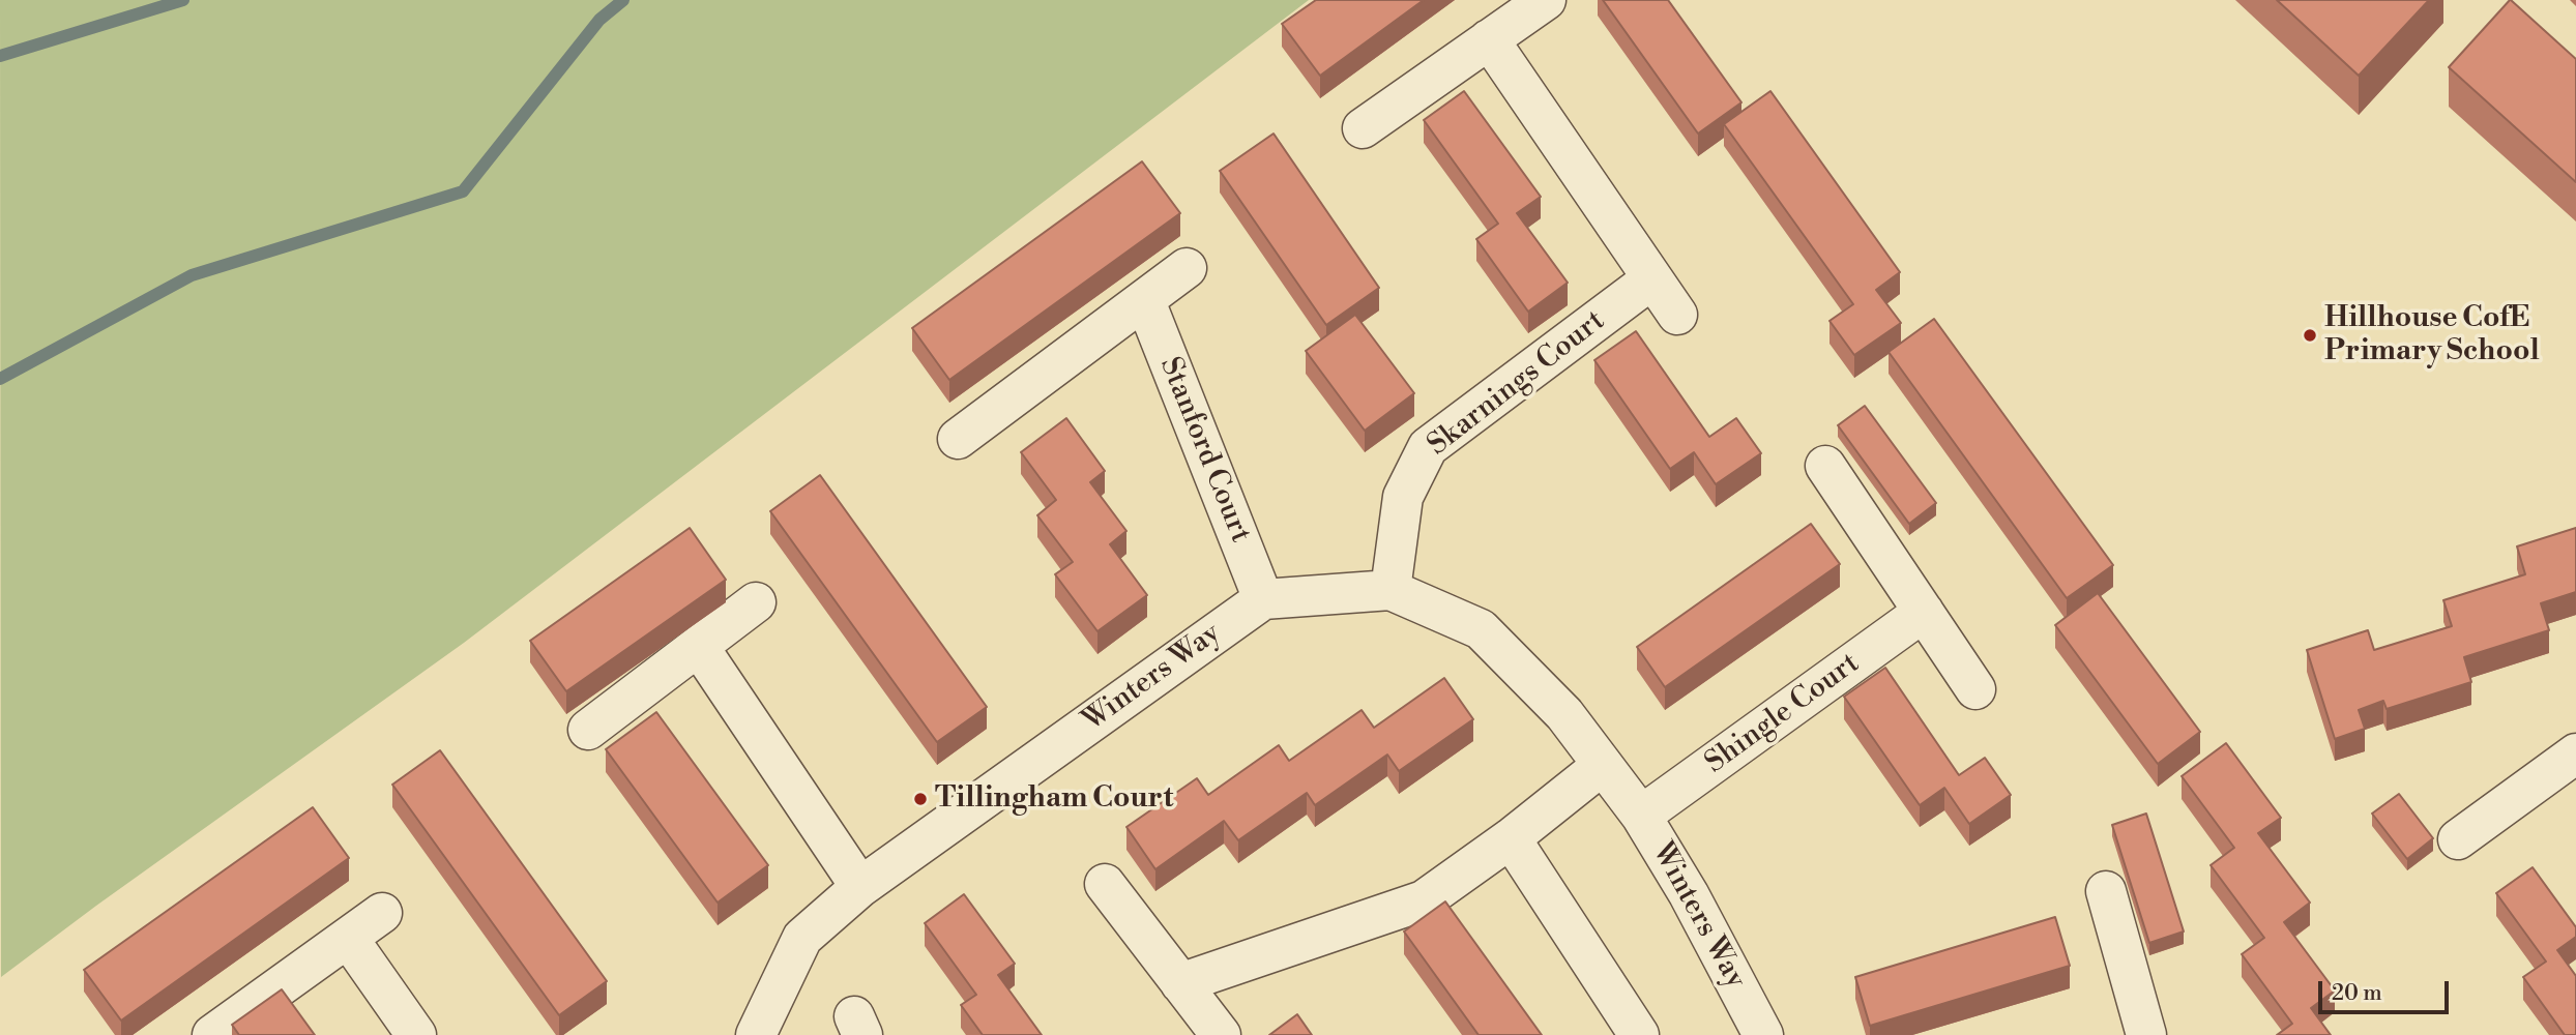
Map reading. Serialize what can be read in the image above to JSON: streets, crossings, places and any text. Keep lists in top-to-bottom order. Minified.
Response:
{"streets":{"street":["Skarnings Court","Stanford Court","Winters Way","Shingle Court"]},"crossings":[["Skarnings Court","Winters Way"],["Stanford Court","Winters Way"],["Winters Way","Shingle Court"]],"places":["Hillhouse CofE Primary School","Tillingham Court"],"scale_bar":"20 m"}
